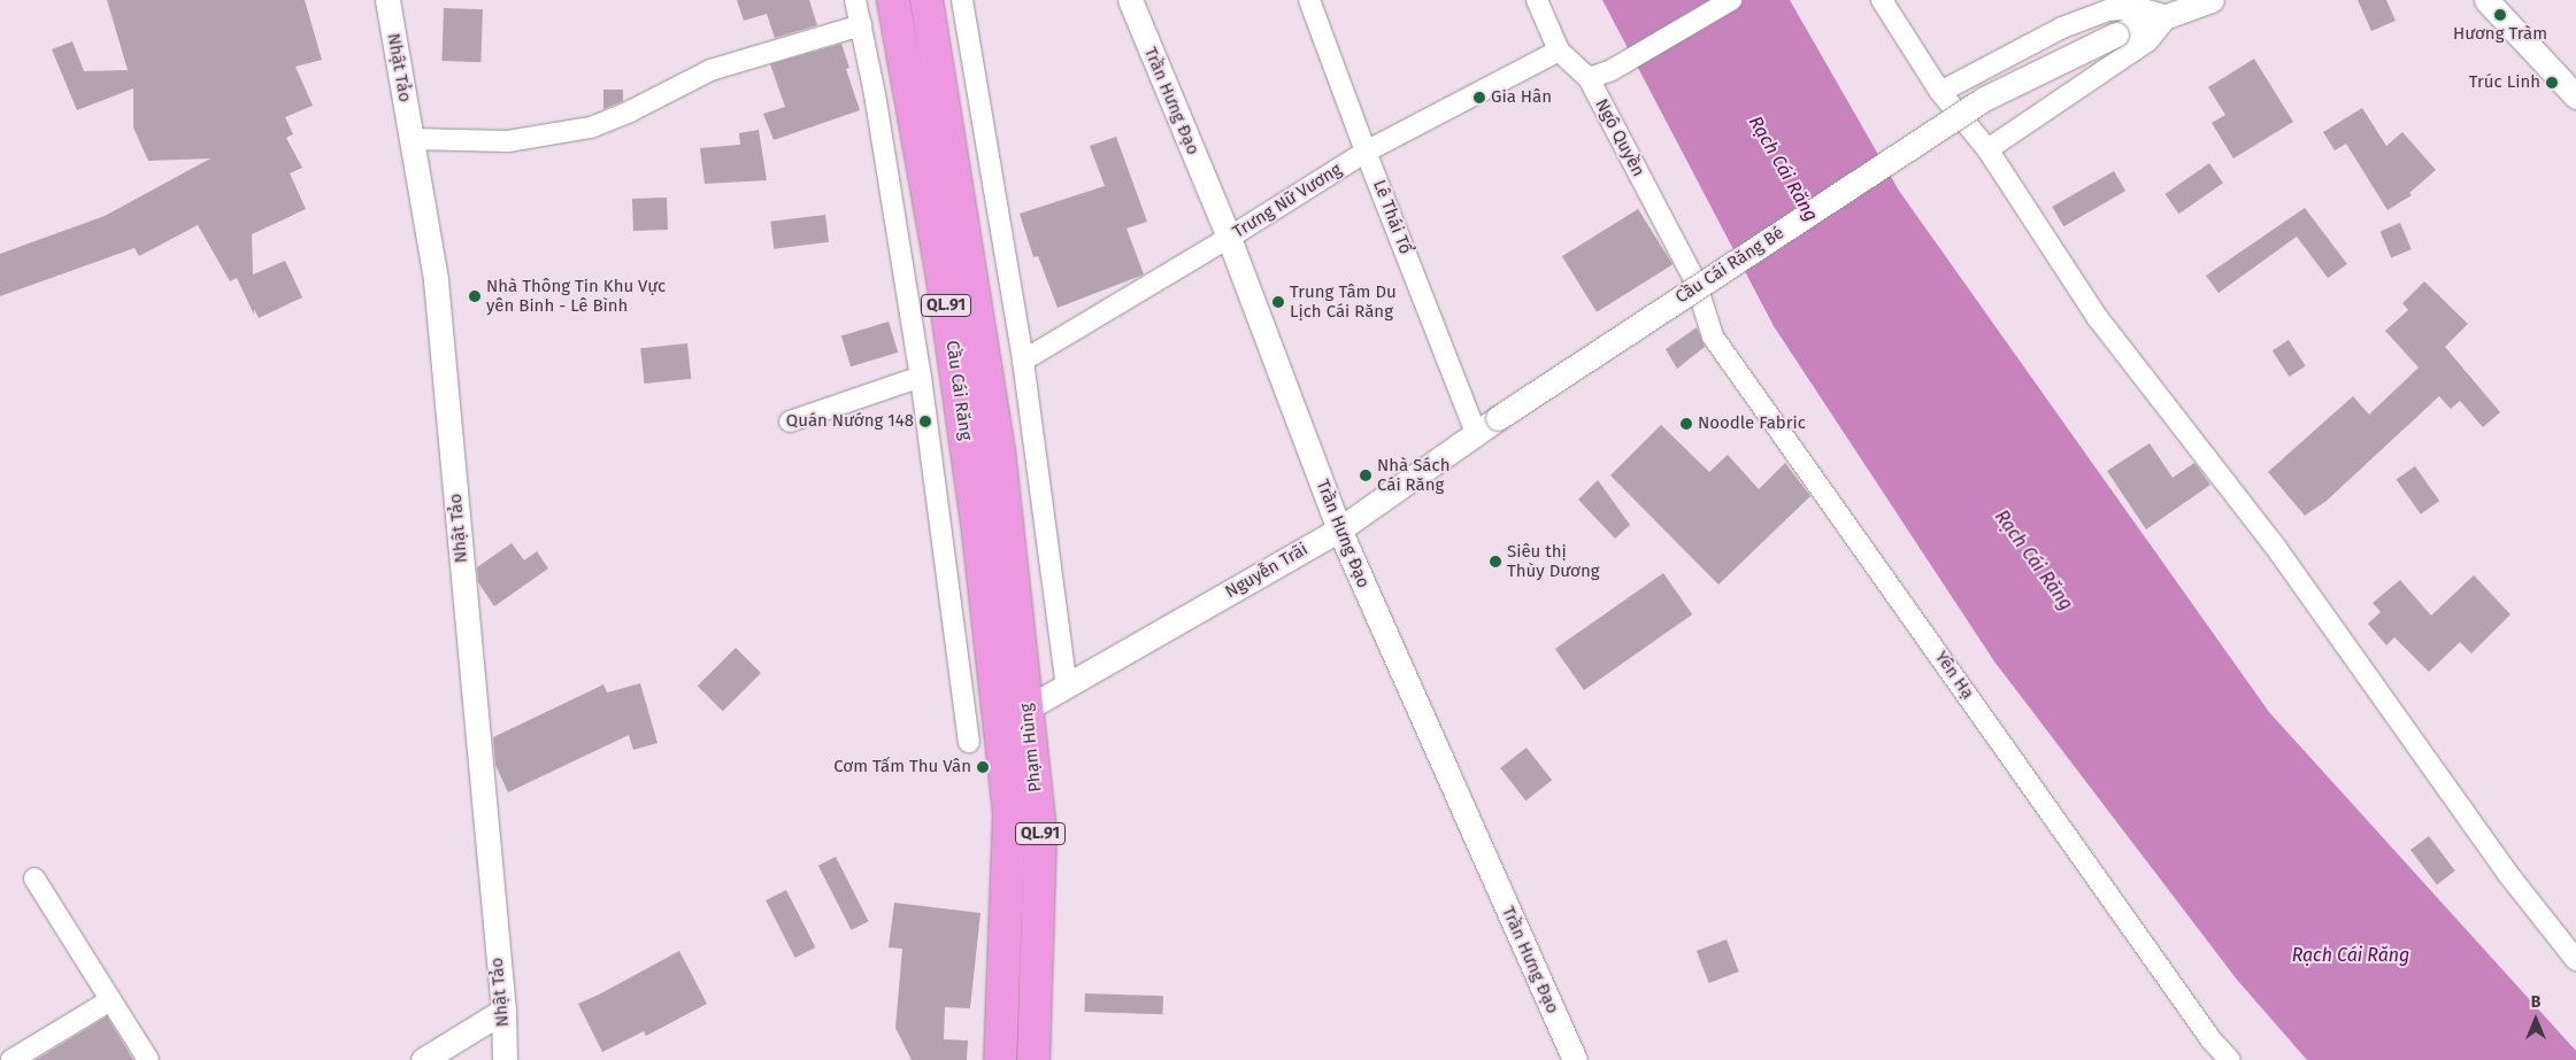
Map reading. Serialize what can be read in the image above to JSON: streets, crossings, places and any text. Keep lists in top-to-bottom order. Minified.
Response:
{"streets":{"highway":["QL.91","Cầu Cái Răng","Phạm Hùng"],"street":["Nhật Tảo","Trần Hưng Đạo","Ngô Quyền","Trưng Nữ Vương","Lê Thái Tổ","Cầu Cái Răng Bé","Nguyễn Trãi","Yên Hạ"]},"crossings":[["Trần Hưng Đạo","Trưng Nữ Vương"],["Trần Hưng Đạo","Nguyễn Trãi"],["Ngô Quyền","Trưng Nữ Vương"],["Ngô Quyền","Yên Hạ"],["Trưng Nữ Vương","Lê Thái Tổ"],["Lê Thái Tổ","Nguyễn Trãi"],["Cầu Cái Răng Bé","Nguyễn Trãi"],["Cầu Cái Răng","Phạm Hùng"],["Nguyễn Trãi","Phạm Hùng"]],"water":["Rạch Cái Răng"],"places":["Hương Tràm","Trúc Linh","Gia Hân","Nhà Thông Tin Khu Vực yên Binh - Lê Bình","Trung Tâm Du Lịch Cái Răng","Quán Nướng 148","Noodle Fabric","Nhà Sách Cái Răng","Siêu thị Thùy Dương","Cơm Tấm Thu Vân"],"north":"top"}
